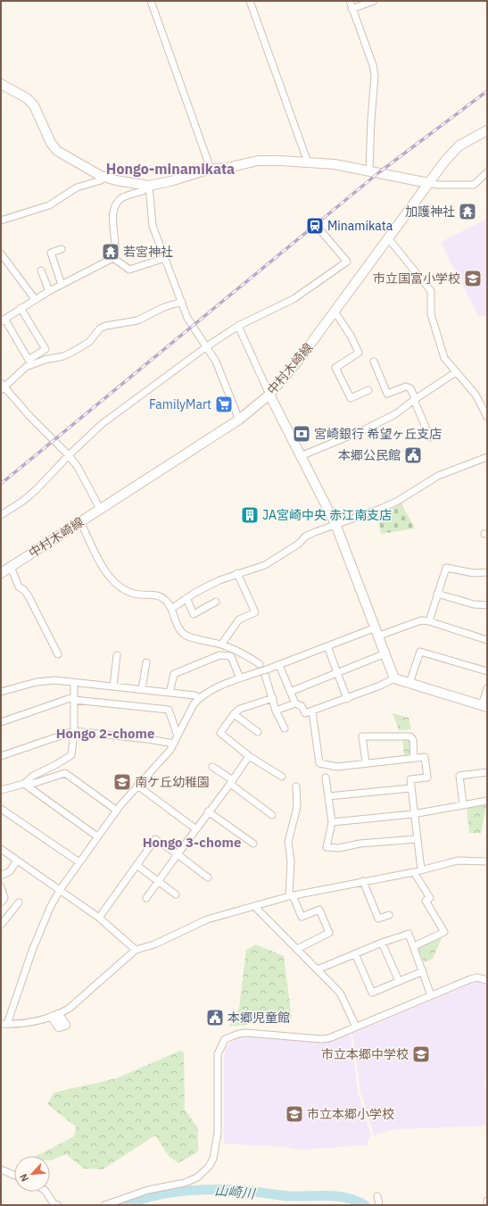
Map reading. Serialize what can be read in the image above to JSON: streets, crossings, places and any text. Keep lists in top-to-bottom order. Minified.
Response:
{"streets":{"street":["中村木崎線"]},"districts":["Hongo-minamikata","Hongo 2-chome","Hongo 3-chome"],"water":["山崎川"],"places":{"temple":["加護神社","若宮神社"],"station":["Minamikata"],"school or university":["市立国富小学校","南ケ丘幼稚園","市立本郷中学校","市立本郷小学校"],"supermarket":["FamilyMart"],"bank":["宮崎銀行 希望ヶ丘支店"],"public building":["本郷公民館","本郷児童館"],"building":["JA宮崎中央 赤江南支店"]},"north":"bottom left"}
